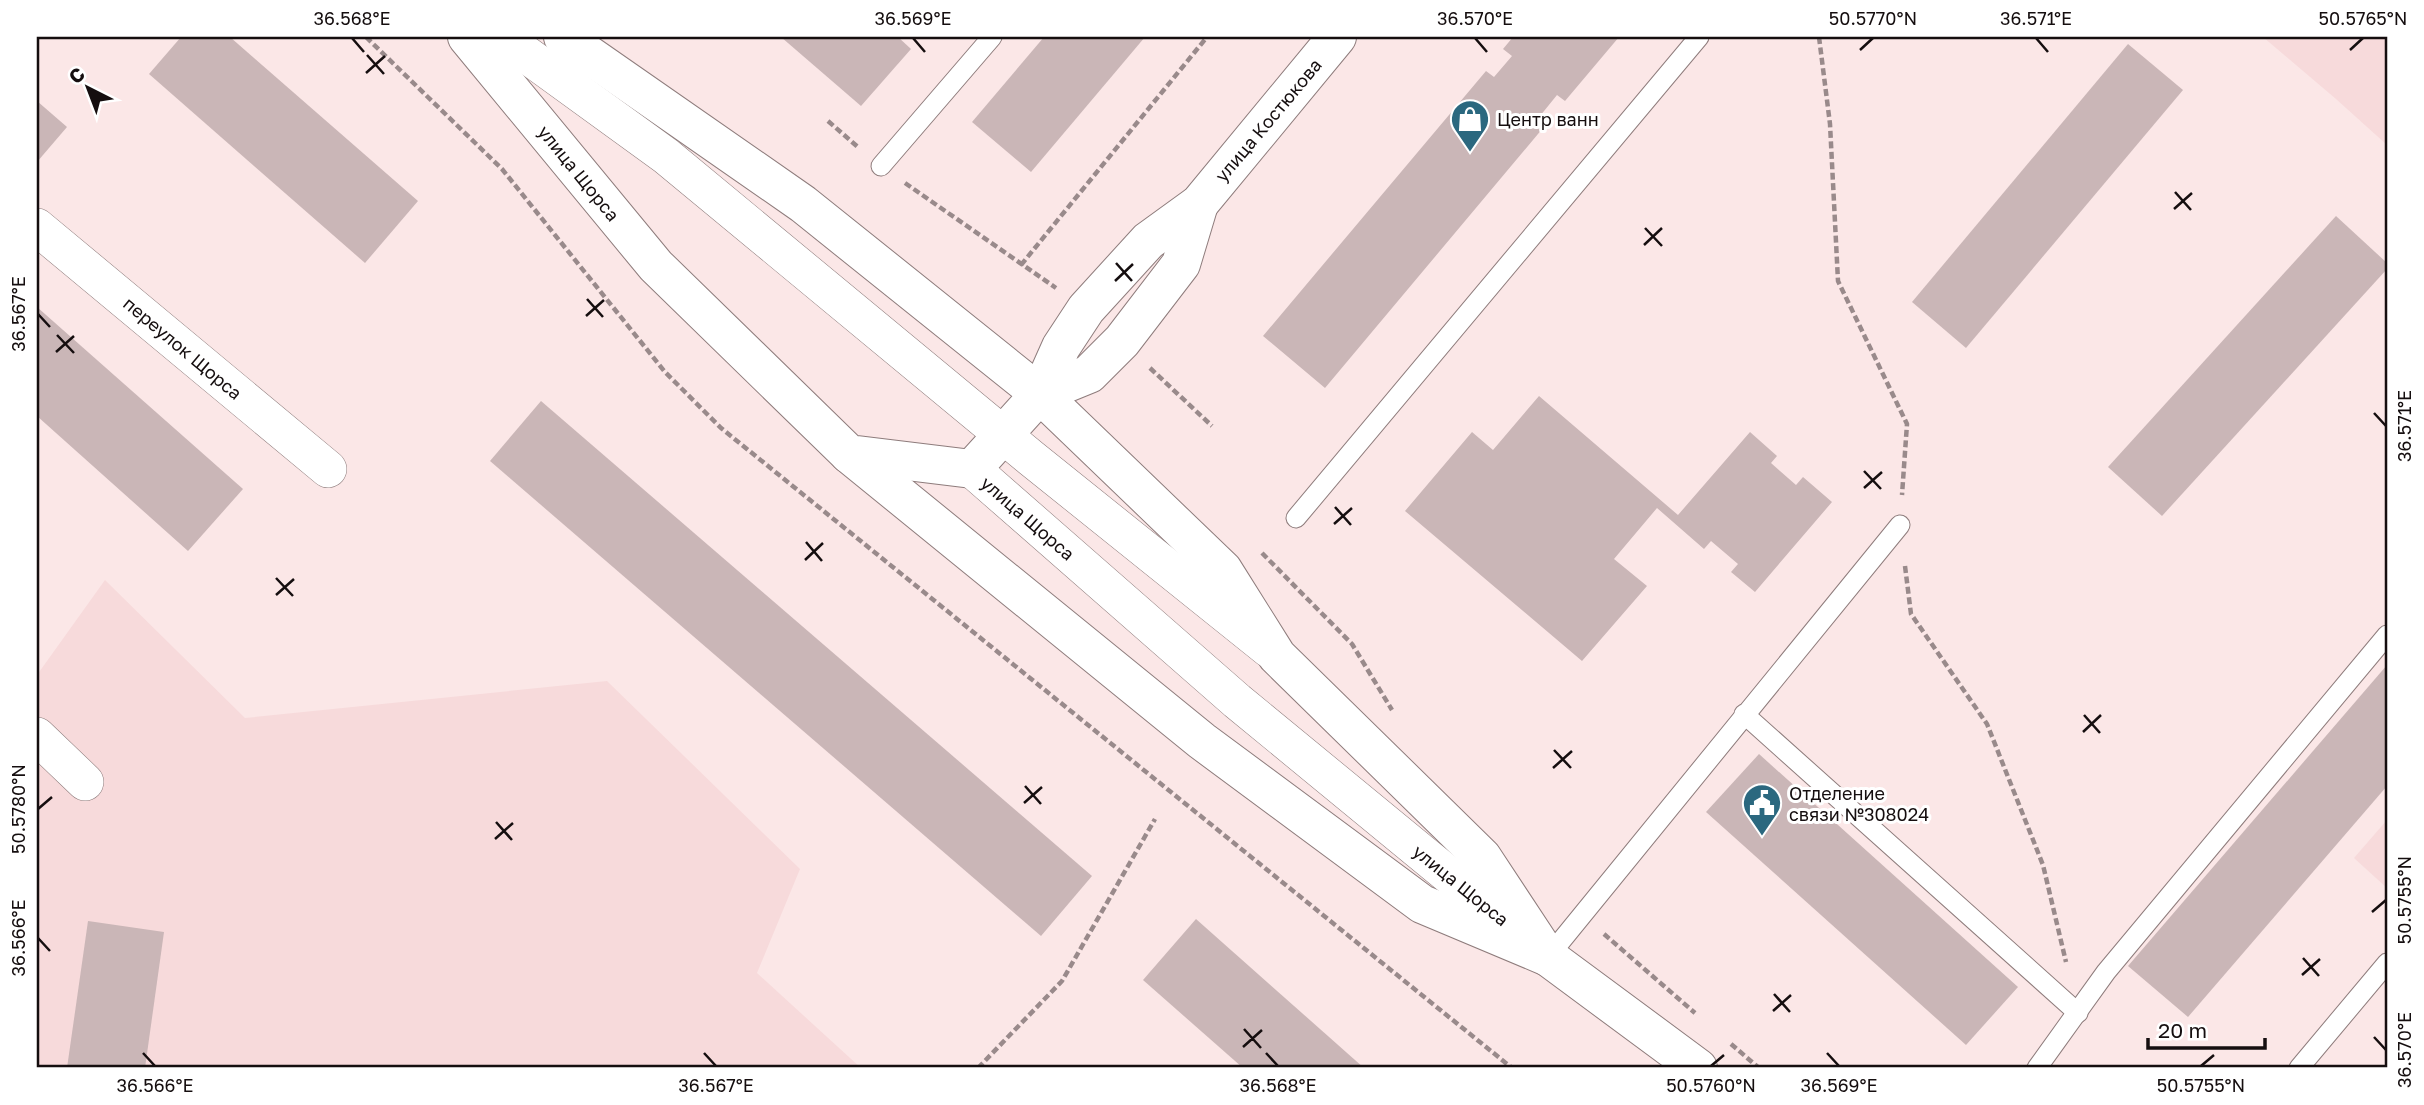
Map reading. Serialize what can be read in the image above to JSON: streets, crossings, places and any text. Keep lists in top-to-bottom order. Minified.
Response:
{"streets":{"main road":["улица Костюкова","улица Щорса"],"street":["переулок Щорса"]},"crossings":[["улица Костюкова","улица Щорса"]],"places":{"shop":["Центр ванн"],"public building":["Отделение связи №308024"]},"scale_bar":"20 m","north":"top left","coordinates":["36.568°E","36.569°E","36.570°E","50.5770°N","36.571°E","50.5765°N","36.567°E","50.5780°N","50.5755°N","36.566°E","50.5760°N"]}
